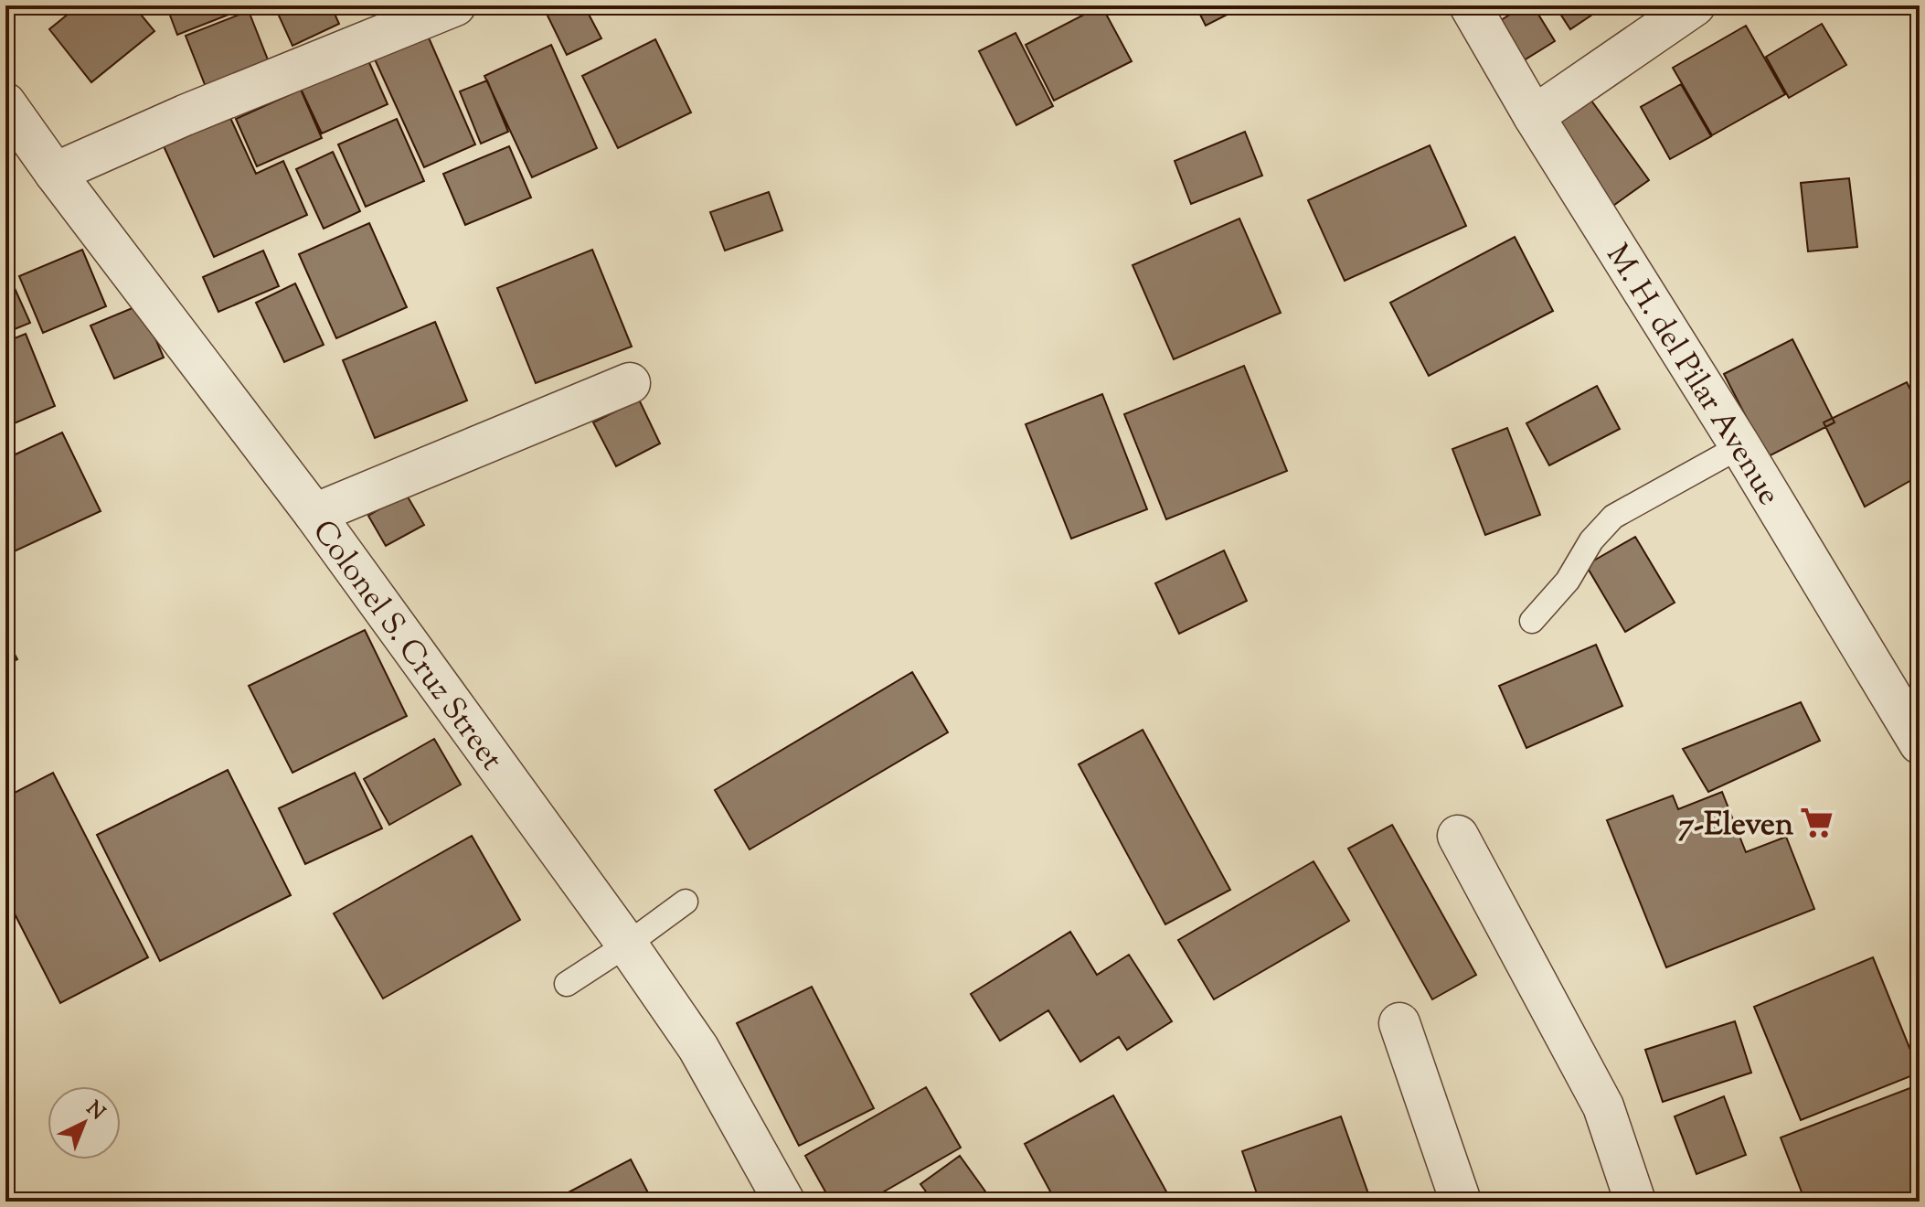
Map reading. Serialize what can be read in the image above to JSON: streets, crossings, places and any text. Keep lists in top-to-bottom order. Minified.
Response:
{"streets":{"street":["M. H. del Pilar Avenue","Colonel S. Cruz Street"]},"places":{"supermarket":["7-Eleven"]},"north":"top right"}
